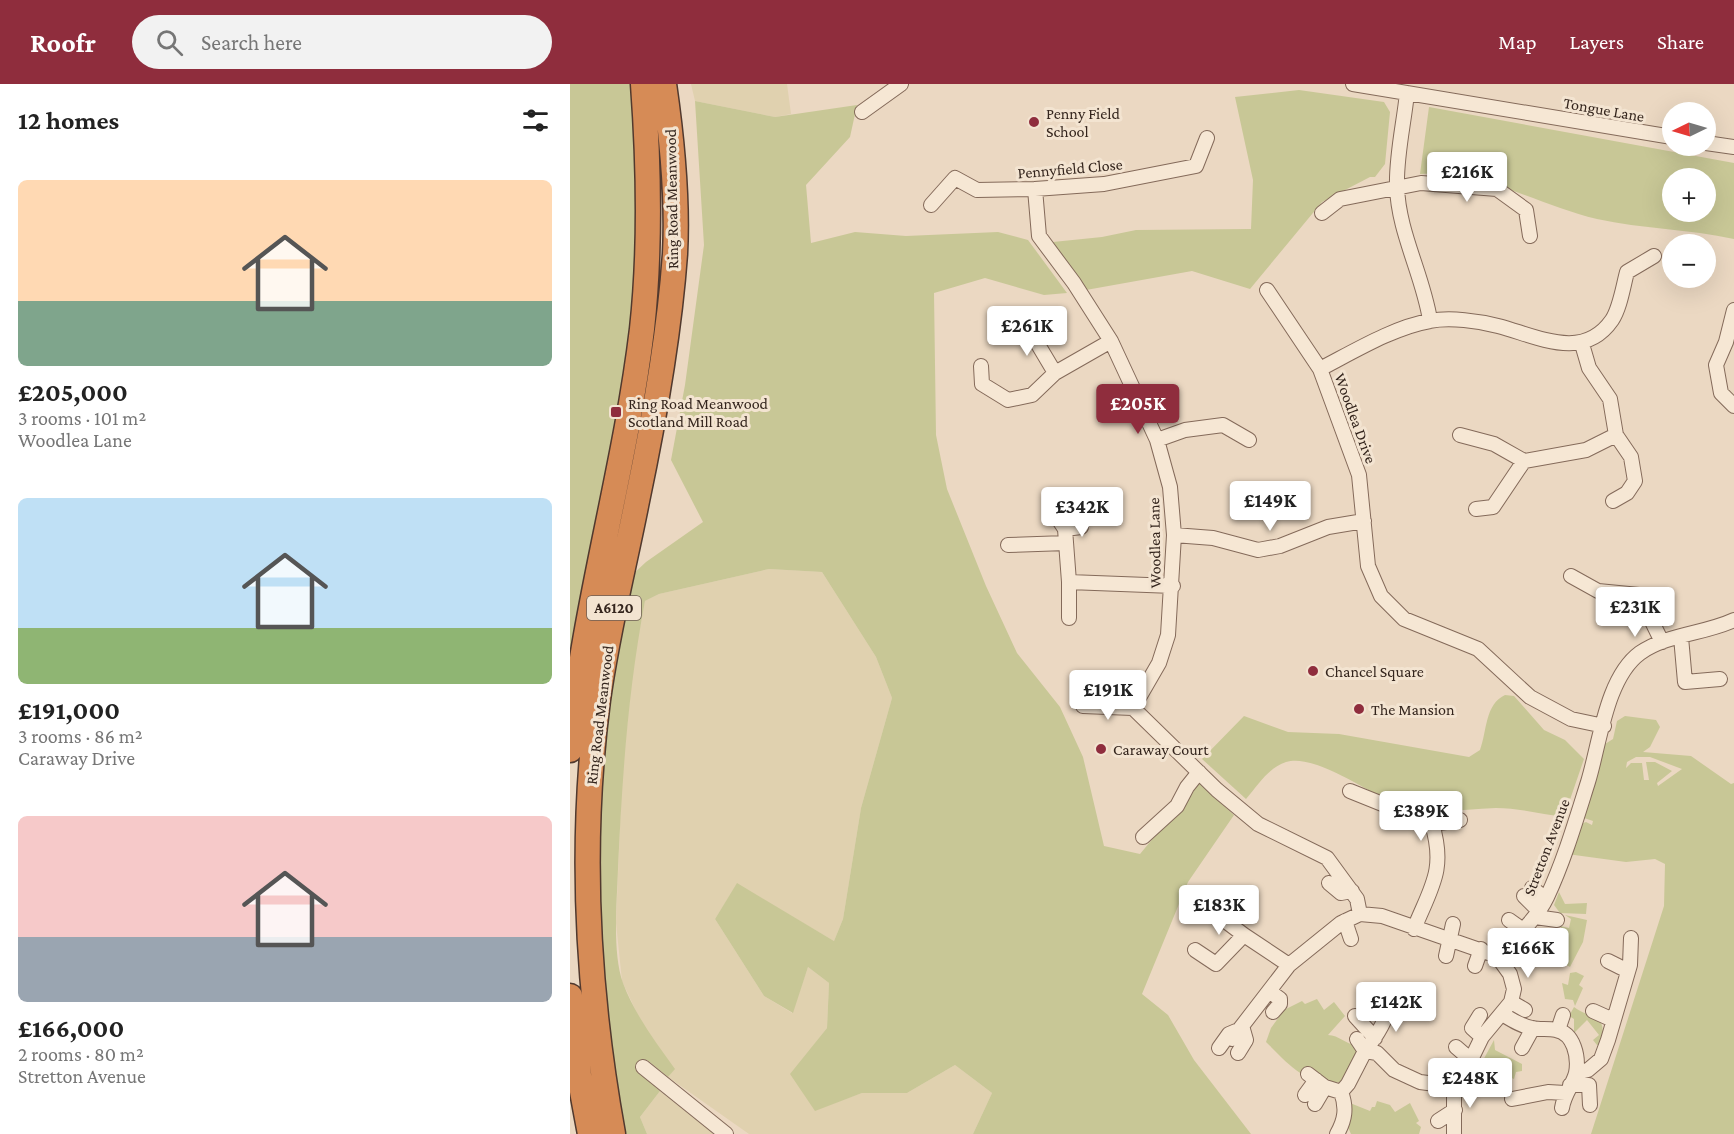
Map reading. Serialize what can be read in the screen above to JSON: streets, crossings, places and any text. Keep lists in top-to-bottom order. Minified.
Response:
{"streets":{"highway":["Ring Road Meanwood","A6120"],"street":["Tongue Lane","Pennyfield Close","Woodlea Drive","Woodlea Lane","Stretton Avenue"]},"crossings":[["Pennyfield Close","Woodlea Lane"],["Woodlea Drive","Stretton Avenue"]],"places":{"other":["Penny Field School","Chancel Square","The Mansion","Caraway Court"],"transit":["Ring Road Meanwood Scotland Mill Road"]},"north":"left","page":{"header":"Roofr","search":"Search here","nav":["Map","Layers","Share"],"heading":"12 homes","map_buttons":["+","−"],"price":["£216K","£261K","£205K","£149K","£342K","£231K","£191K","£389K","£183K","£166K","£142K","£248K"],"list":[{"name":"£205,000","note":"3 rooms · 101 m² · Woodlea Lane"},{"name":"£191,000","note":"3 rooms · 86 m² · Caraway Drive"},{"name":"£166,000","note":"2 rooms · 80 m² · Stretton Avenue"}]}}
